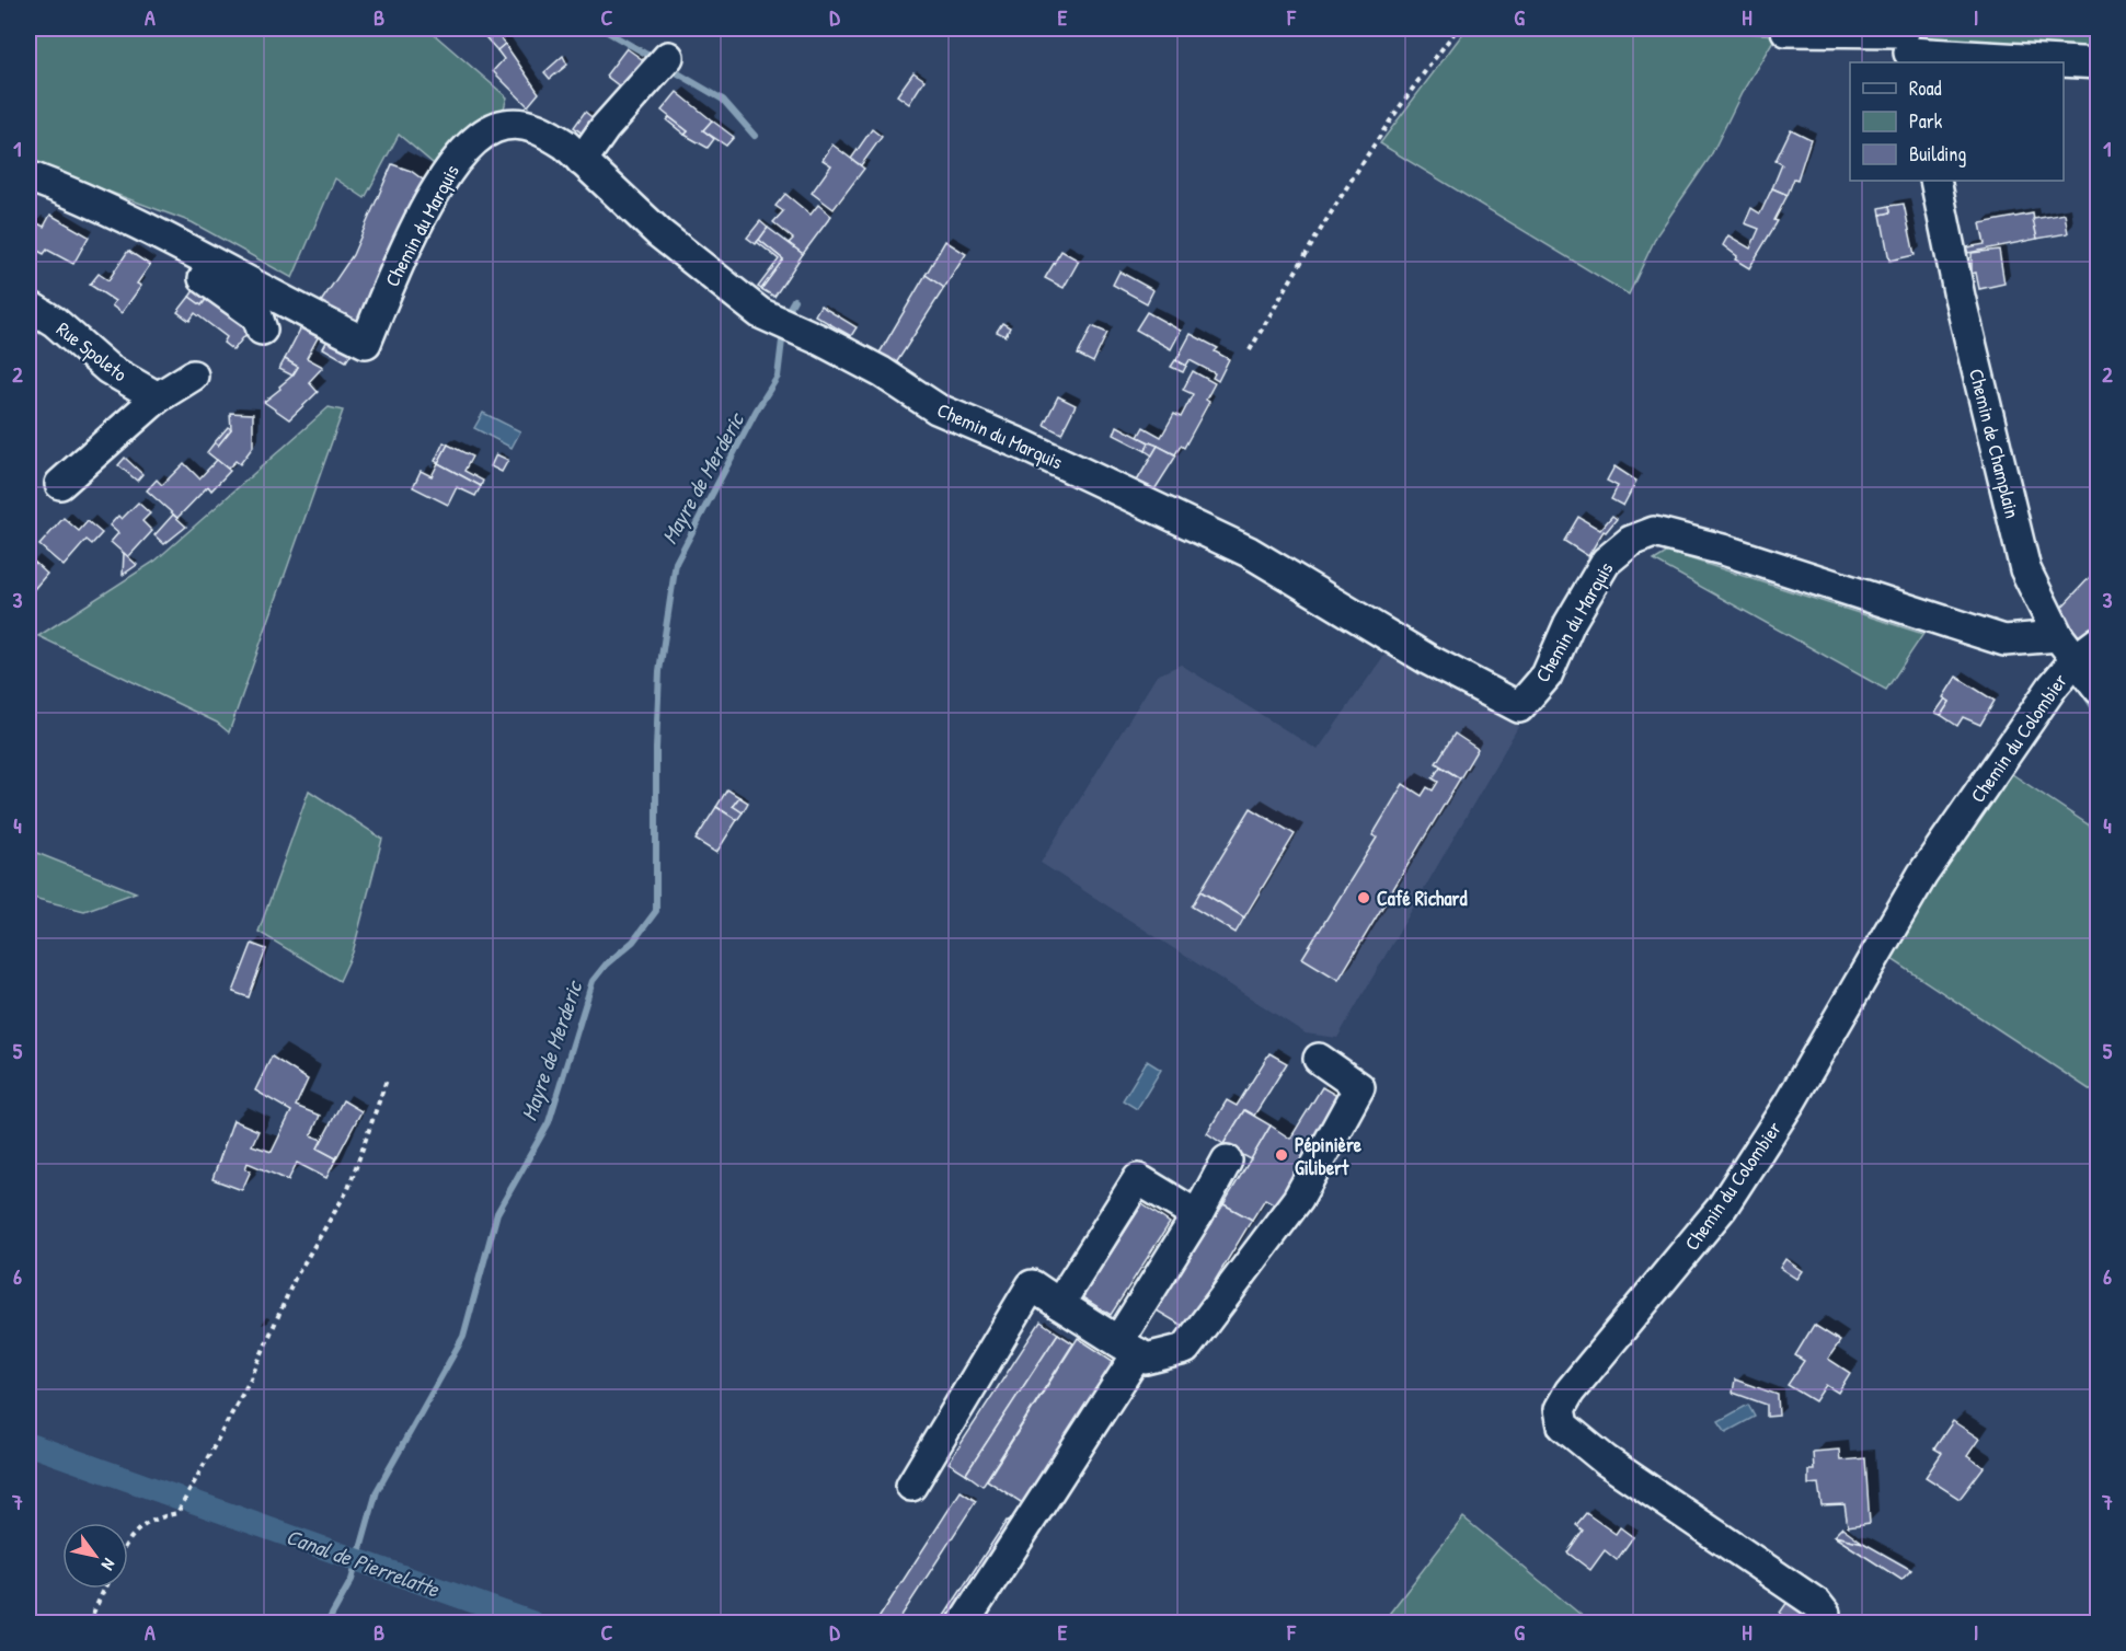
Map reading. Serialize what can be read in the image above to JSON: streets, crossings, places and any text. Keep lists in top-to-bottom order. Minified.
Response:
{"streets":{"street":["Chemin du Marquis","Rue Spoleto","Chemin de Champlain","Chemin du Colombier"]},"crossings":[["Chemin du Marquis","Chemin de Champlain"],["Chemin du Marquis","Chemin du Colombier"],["Chemin de Champlain","Chemin du Colombier"]],"water":["Mayre de Merderic","Canal de Pierrelatte"],"places":["Café Richard","Pépinière Gilibert"],"legend":["Road","Park","Building"],"north":"bottom right","grid":{"columns":["A","B","C","D","E","F","G","H","I"],"rows":["1","2","3","4","5","6","7"]}}
